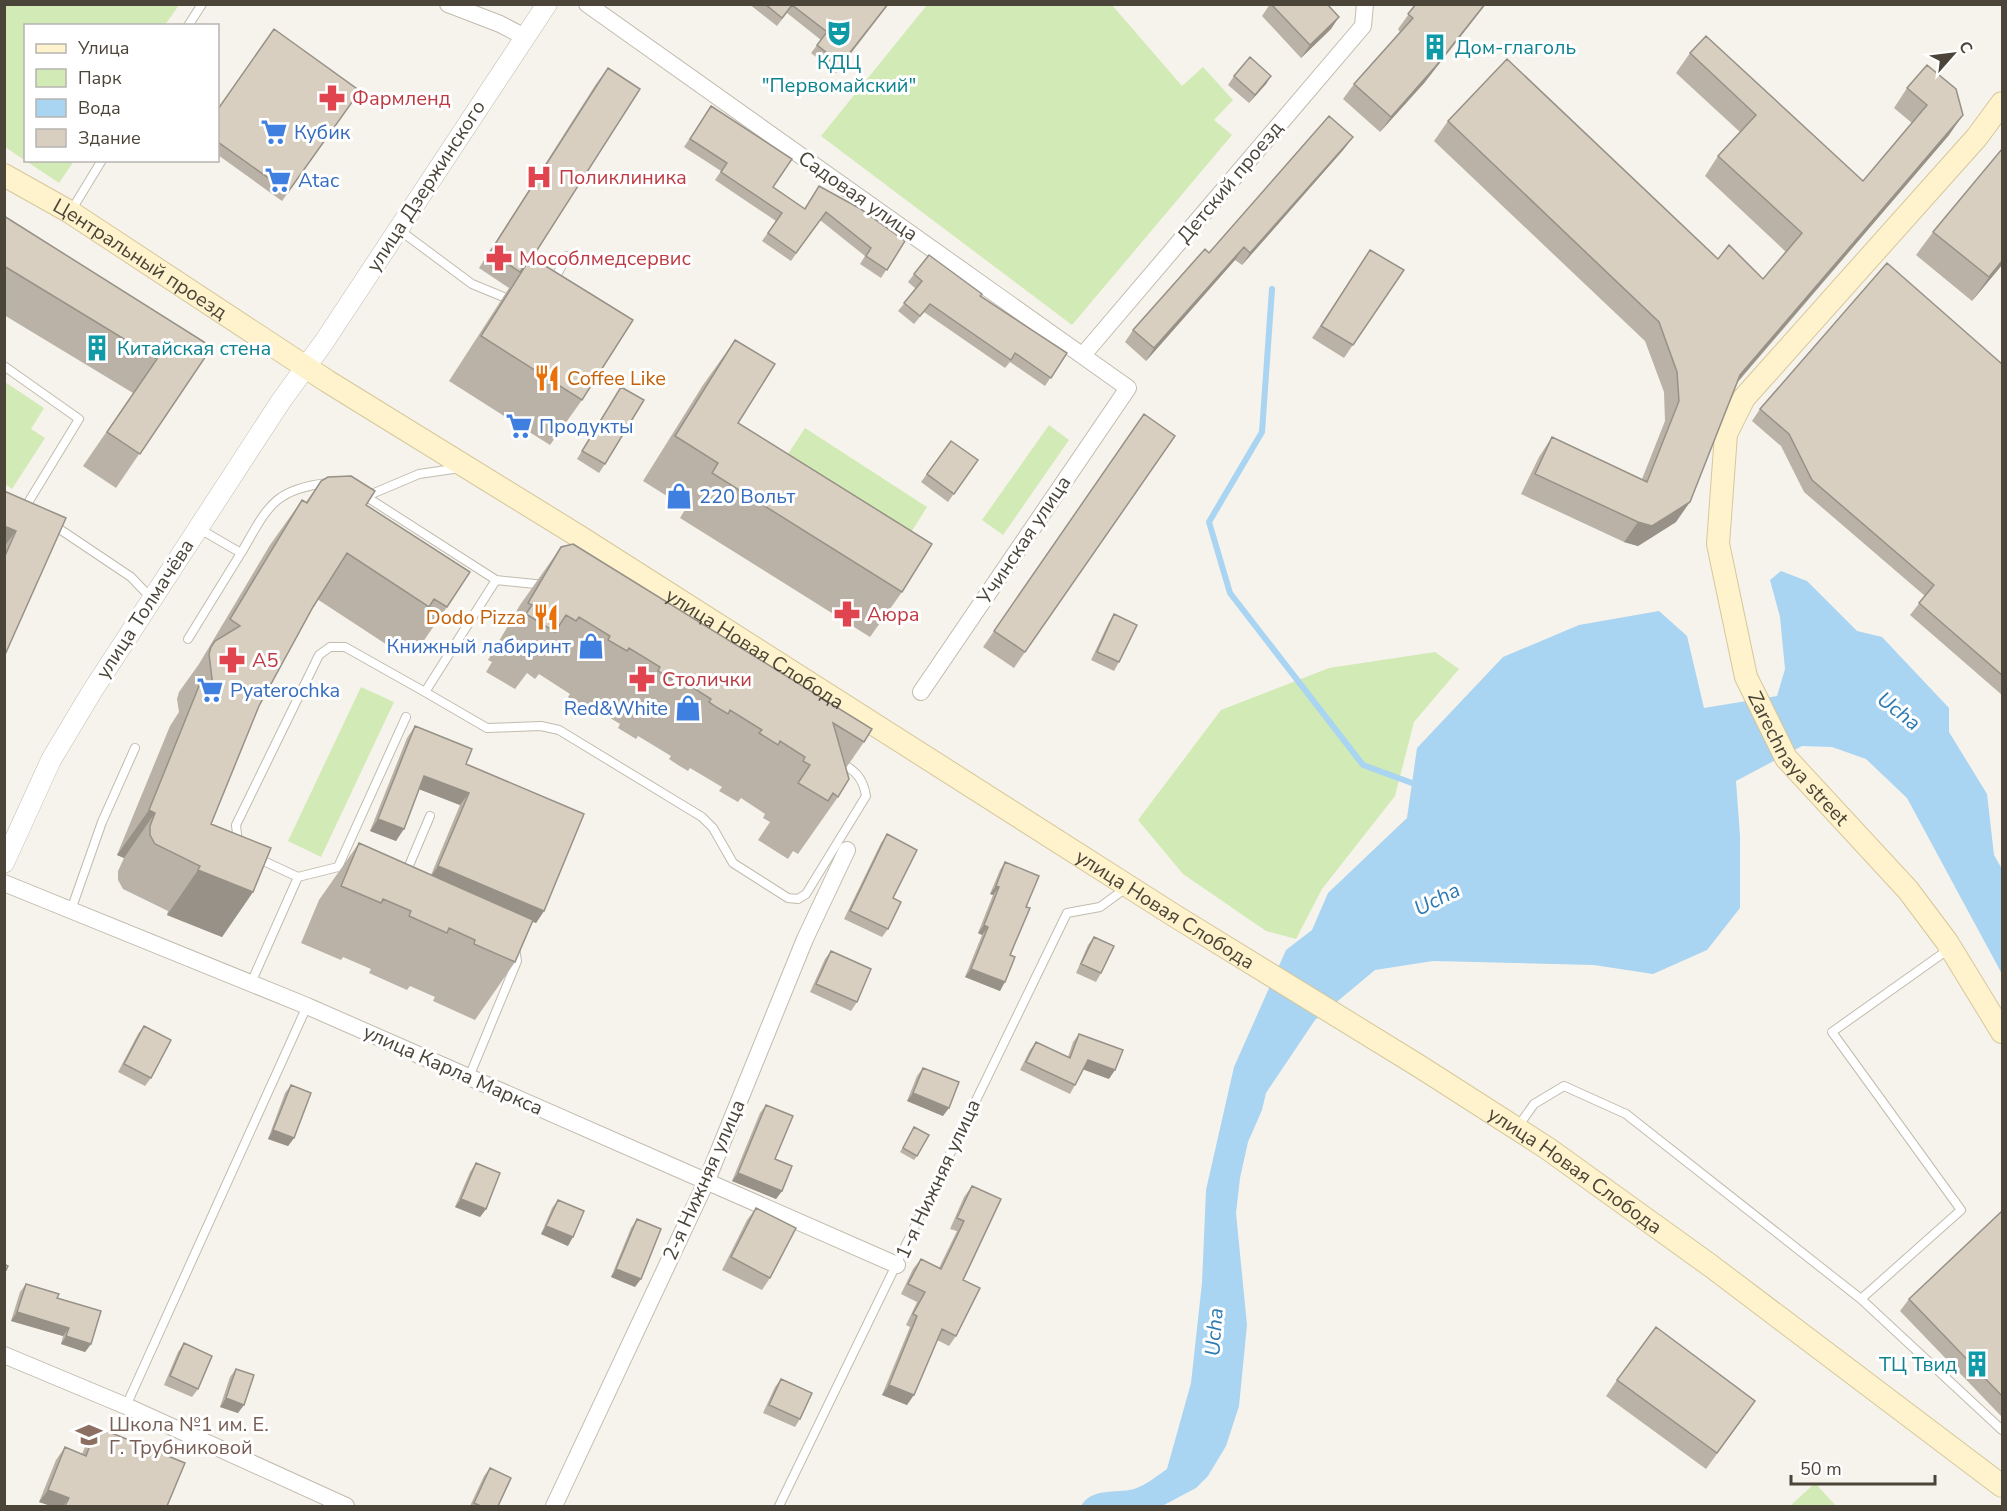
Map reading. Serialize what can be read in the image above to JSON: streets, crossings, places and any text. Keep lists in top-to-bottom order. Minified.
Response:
{"streets":{"main road":["Центральный проезд","улица Новая Слобода","Zarechnaya street"],"street":["Детский проезд","улица Дзержинского","Садовая улица","Учинская улица","улица Толмачёва","улица Карла Маркса","2-я Нижняя улица"],"lane":["1-я Нижняя улица"]},"crossings":[["Детский проезд","Садовая улица"],["улица Дзержинского","Центральный проезд"],["улица Дзержинского","улица Толмачёва"],["улица Дзержинского","улица Новая Слобода"],["Садовая улица","Учинская улица"],["Центральный проезд","улица Толмачёва"],["Центральный проезд","улица Новая Слобода"],["улица Толмачёва","улица Новая Слобода"],["улица Новая Слобода","1-я Нижняя улица"],["улица Карла Маркса","1-я Нижняя улица"],["улица Карла Маркса","2-я Нижняя улица"]],"water":["Ucha"],"places":{"theatre":["КДЦ \"Первомайский\""],"building":["Дом-глаголь","Китайская стена","ТЦ Твид"],"pharmacy":["Фармленд","Мособлмедсервис","Аюра","А5","Столички"],"supermarket":["Кубик","Atac","Продукты","Pyaterochka"],"hospital":["Поликлиника"],"restaurant":["Coffee Like","Dodo Pizza"],"shop":["220 Вольт","Книжный лабиринт","Red&White"],"school or university":["Школа №1 им. Е. Г. Трубниковой"]},"legend":["Улица","Парк","Вода","Здание"],"scale_bar":"50 m","north":"top right"}
